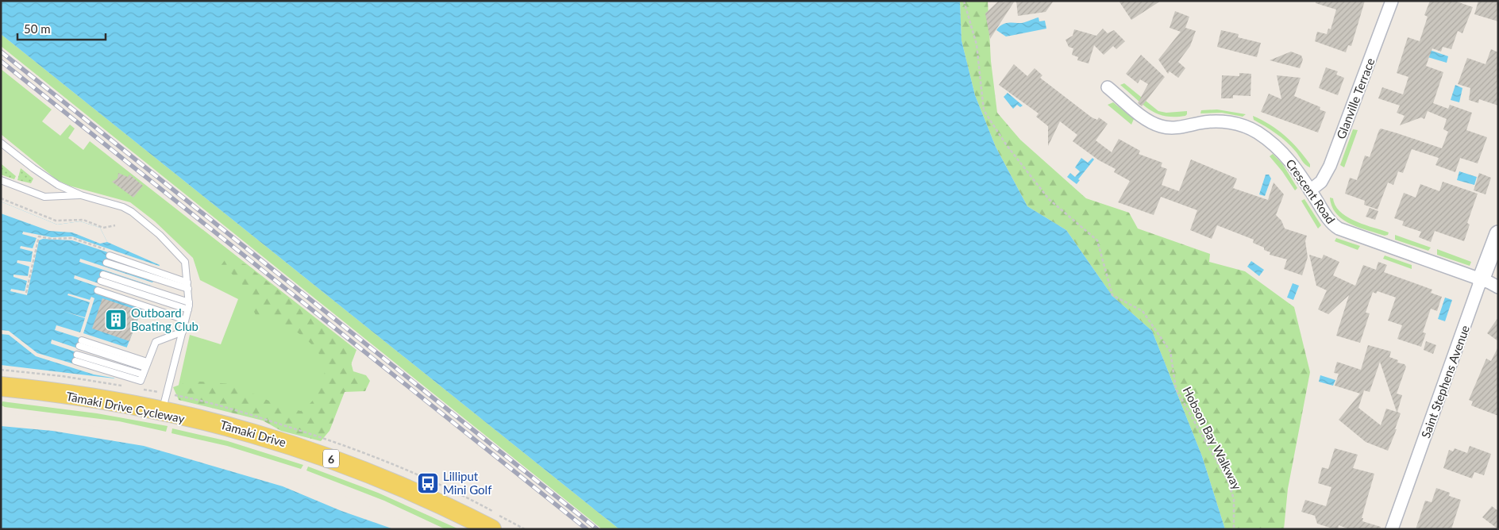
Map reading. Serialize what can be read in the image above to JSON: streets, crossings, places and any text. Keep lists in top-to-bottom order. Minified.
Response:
{"streets":{"main road":["Tāmaki Drive","6"],"street":["Glanville Terrace","Crescent Road","Saint Stephens Avenue"],"path":["Hobson Bay Walkway"]},"crossings":[["Glanville Terrace","Crescent Road"],["Crescent Road","Saint Stephens Avenue"]],"places":{"building":["Outboard Boating Club"],"bus stop":["Lilliput Mini Golf"]},"scale_bar":"50 m"}
